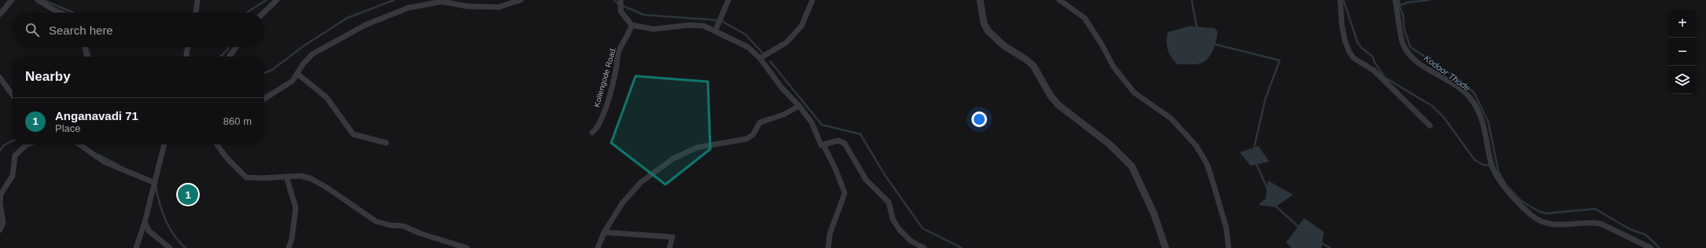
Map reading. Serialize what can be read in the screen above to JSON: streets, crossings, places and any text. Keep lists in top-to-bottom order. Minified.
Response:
{"streets":{"street":["Kollengode Road."]},"water":["Kodoor Thode"],"page":{"map_buttons":["+","−"],"search":"Search here","heading":"Nearby","list":[{"mark":"1","name":"Anganavadi 71","note":"Place","value":"860 m"}],"pins":"1"}}
